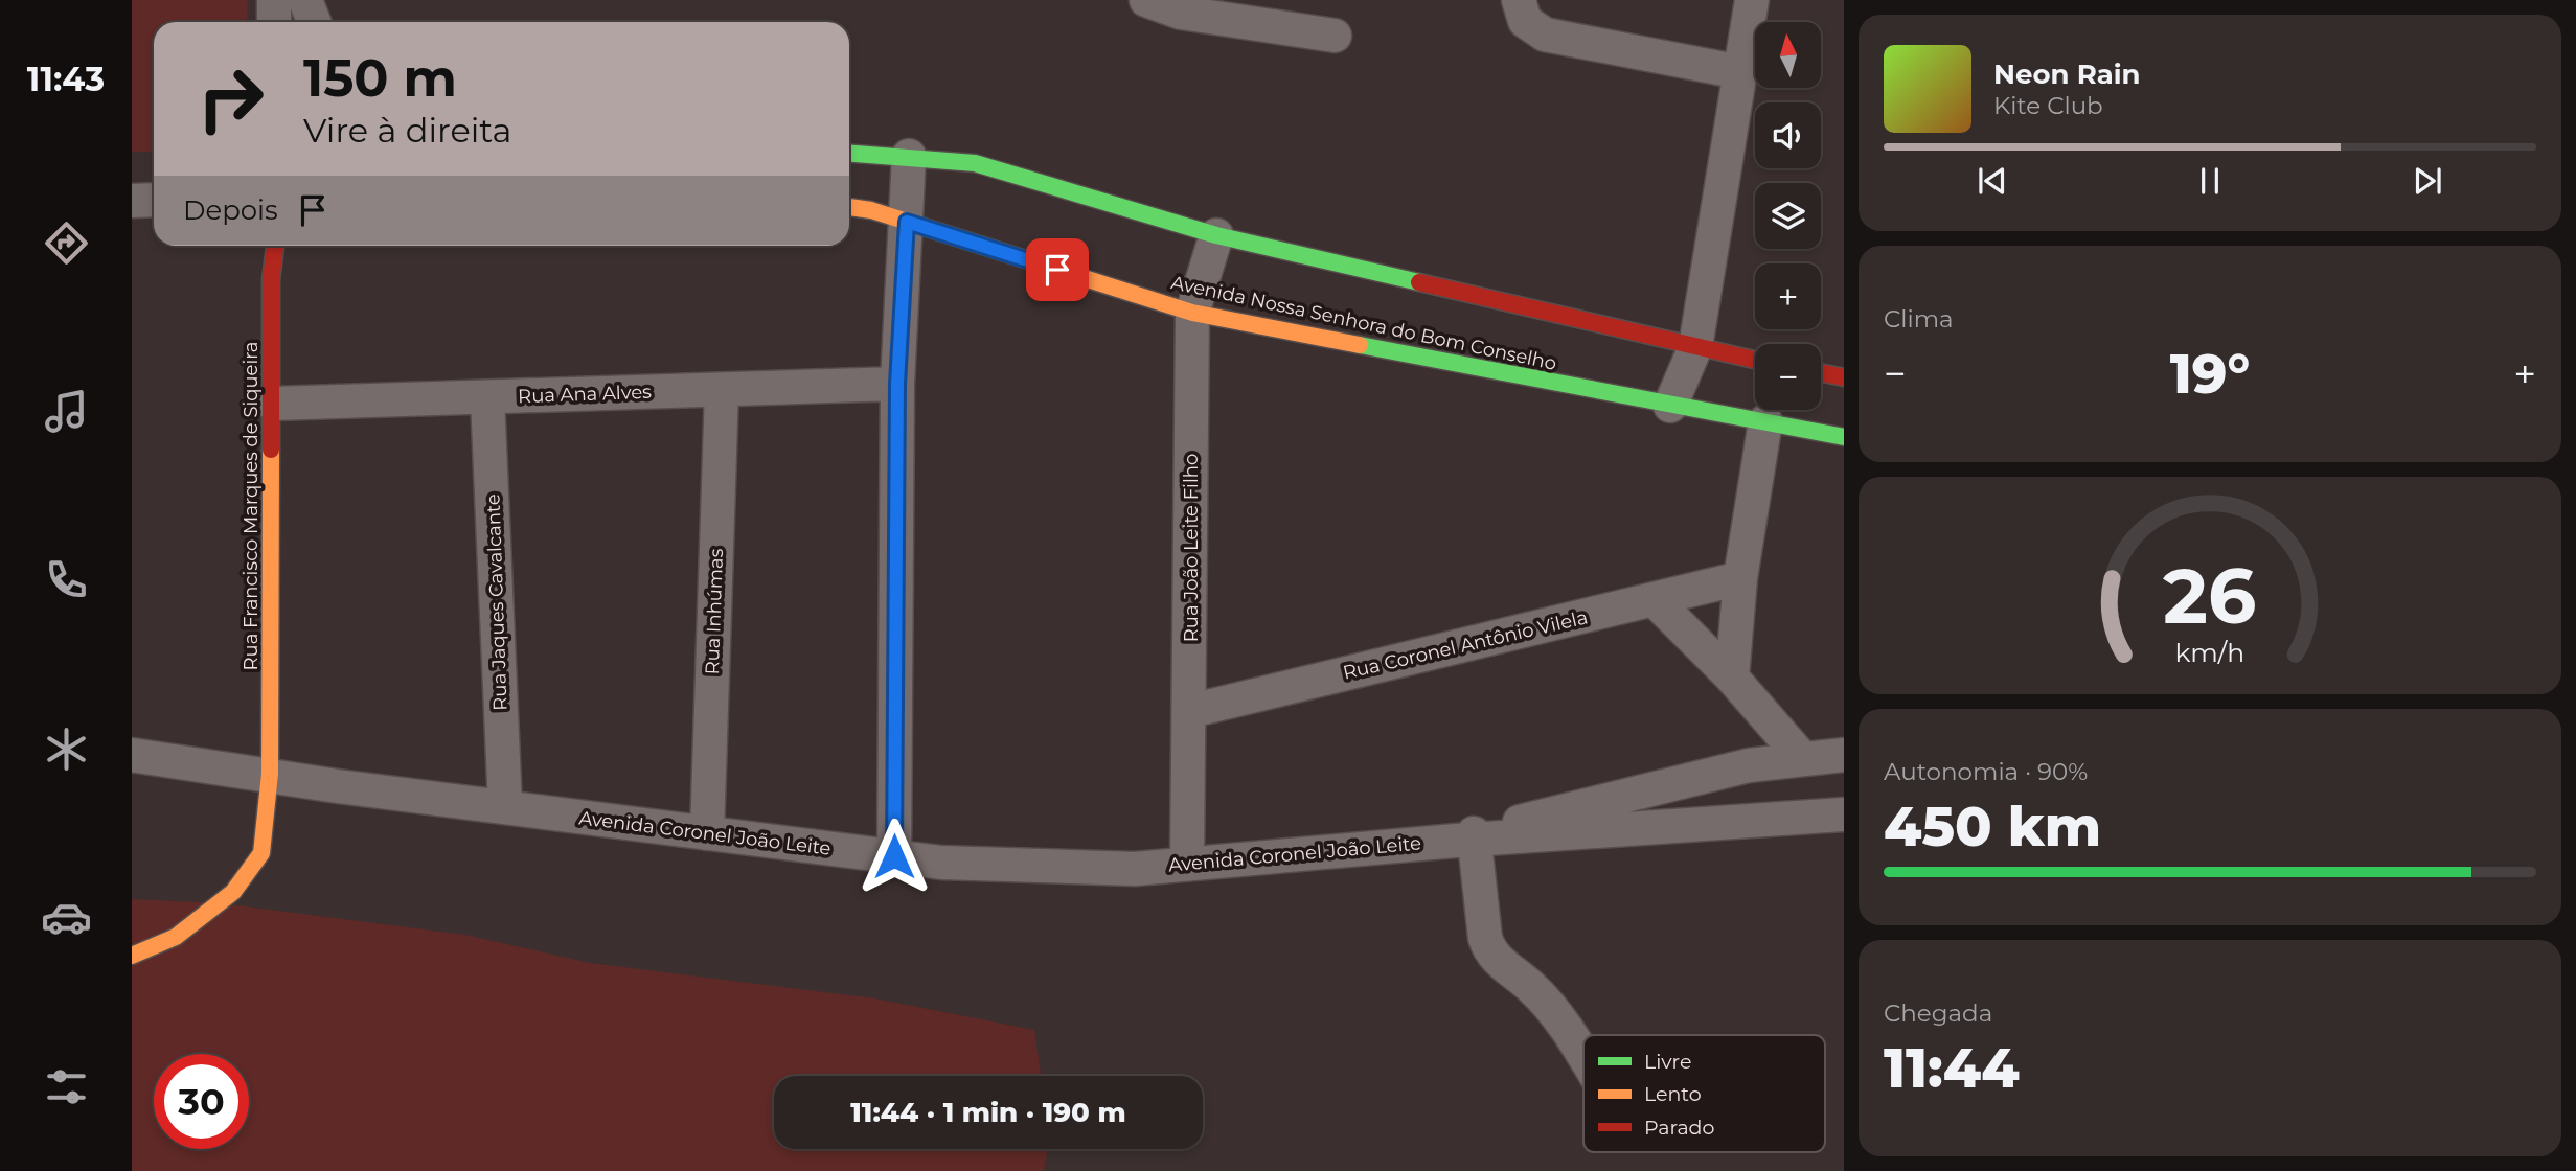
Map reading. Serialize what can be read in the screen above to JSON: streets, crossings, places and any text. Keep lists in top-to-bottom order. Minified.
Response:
{"streets":{"street":["Avenida Nossa Senhora do Bom Conselho","Rua Ana Alves","Rua Francisco Marques de Siqueira","Rua João Leite Filho","Rua Jaques Cavalcante","Rua Inhúmas","Rua Coronel Antônio Vilela","Avenida Coronel João Leite"]},"crossings":[["Avenida Nossa Senhora do Bom Conselho","Rua João Leite Filho"],["Rua Ana Alves","Rua Francisco Marques de Siqueira"],["Rua Ana Alves","Rua Jaques Cavalcante"],["Rua Ana Alves","Rua Inhúmas"],["Rua Francisco Marques de Siqueira","Avenida Coronel João Leite"],["Rua João Leite Filho","Rua Coronel Antônio Vilela"],["Rua João Leite Filho","Avenida Coronel João Leite"],["Rua Jaques Cavalcante","Avenida Coronel João Leite"],["Rua Inhúmas","Avenida Coronel João Leite"]],"legend":["Livre","Lento","Parado"],"north":"top","page":{"tabs":"11:43","map_buttons":["+","−"],"turn":["150 m","Vire à direita"],"song":["Neon Rain","Kite Club"],"then":"Depois","tile":["Clima",["Autonomia · 90%","450 km"],["Chegada","11:44"]],"heat":["−","19°","+"],"limit":"30","trip":"11:44 · 1 min · 190 m","gauge":["26","km/h"]}}
